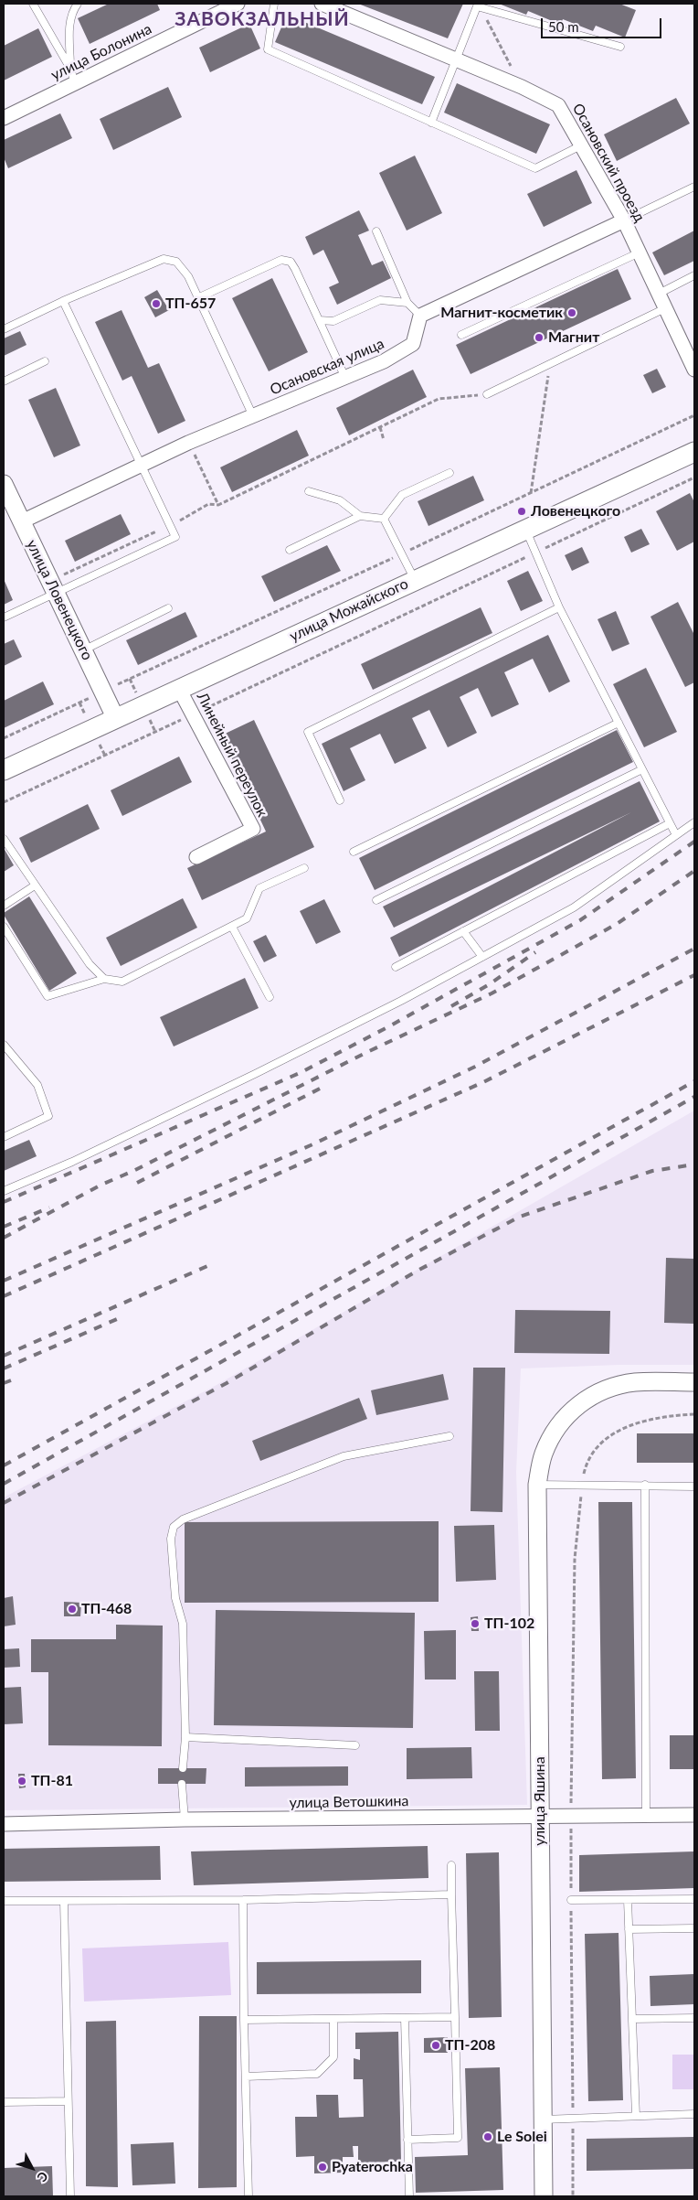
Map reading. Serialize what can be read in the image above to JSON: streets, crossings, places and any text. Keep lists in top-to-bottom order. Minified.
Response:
{"streets":{"main road":["улица Можайского"],"street":["улица Болонина","Осановский проезд","Осановская улица","улица Ловенецкого","Линейный переулок","улица Яшина","улица Ветошкина"]},"crossings":[["Осановская улица","улица Ловенецкого"],["улица Ловенецкого","улица Можайского"],["улица Можайского","Линейный переулок"],["улица Яшина","улица Ветошкина"]],"districts":["ЗАВОКЗАЛЬНЫЙ"],"places":["ТП-657","Магнит-косметик","Магнит","Ловенецкого","ТП-468","ТП-102","ТП-81","ТП-208","Le Solei","Pyaterochka"],"scale_bar":"50 m","north":"bottom right"}
